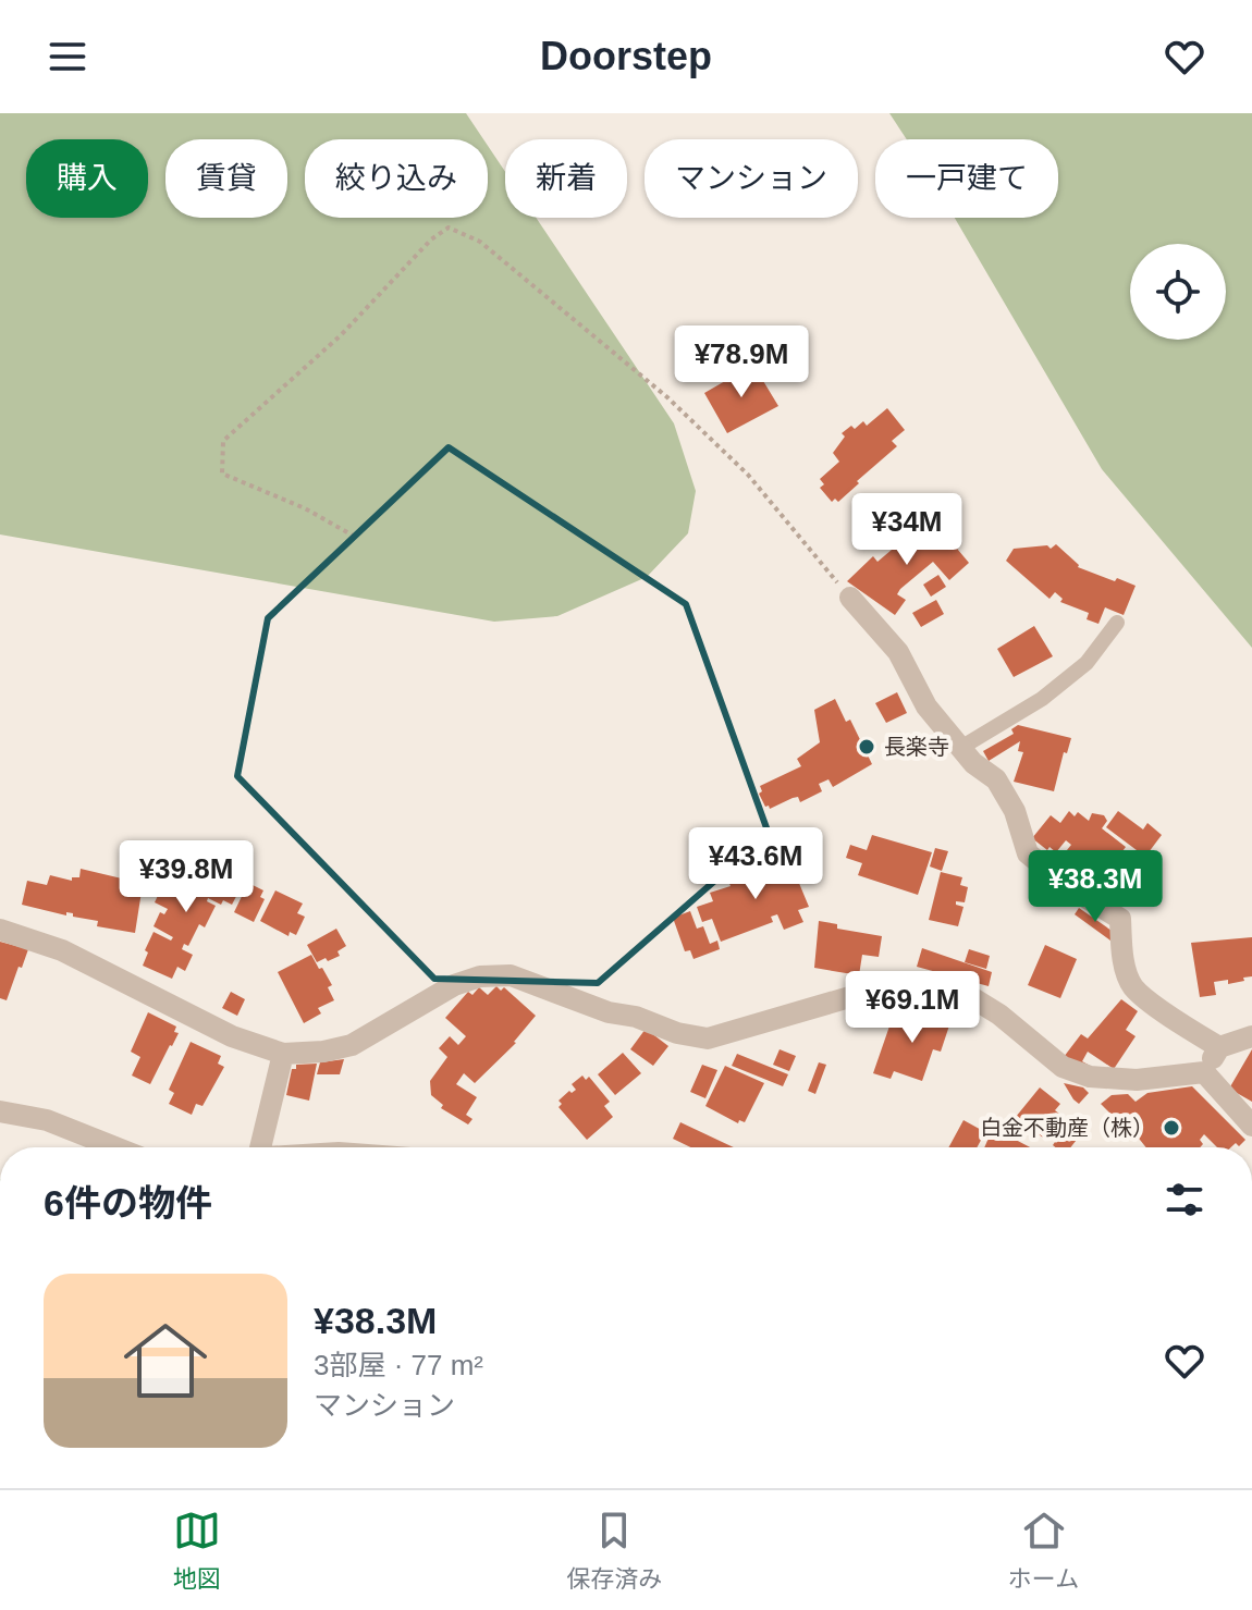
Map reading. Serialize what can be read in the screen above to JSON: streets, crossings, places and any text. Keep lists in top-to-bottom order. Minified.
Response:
{"places":["長楽寺","白金不動産（株）"],"page":{"header":"Doorstep","chip":["購入","賃貸","絞り込み","新着","マンション","一戸建て"],"price":["¥78.9M","¥34M","¥43.6M","¥39.8M","¥38.3M","¥69.1M"],"heading":"6件の物件","list":[{"name":"¥38.3M","note":"3部屋 · 77 m² · マンション"}],"tabs":["地図","保存済み","ホーム"]}}
